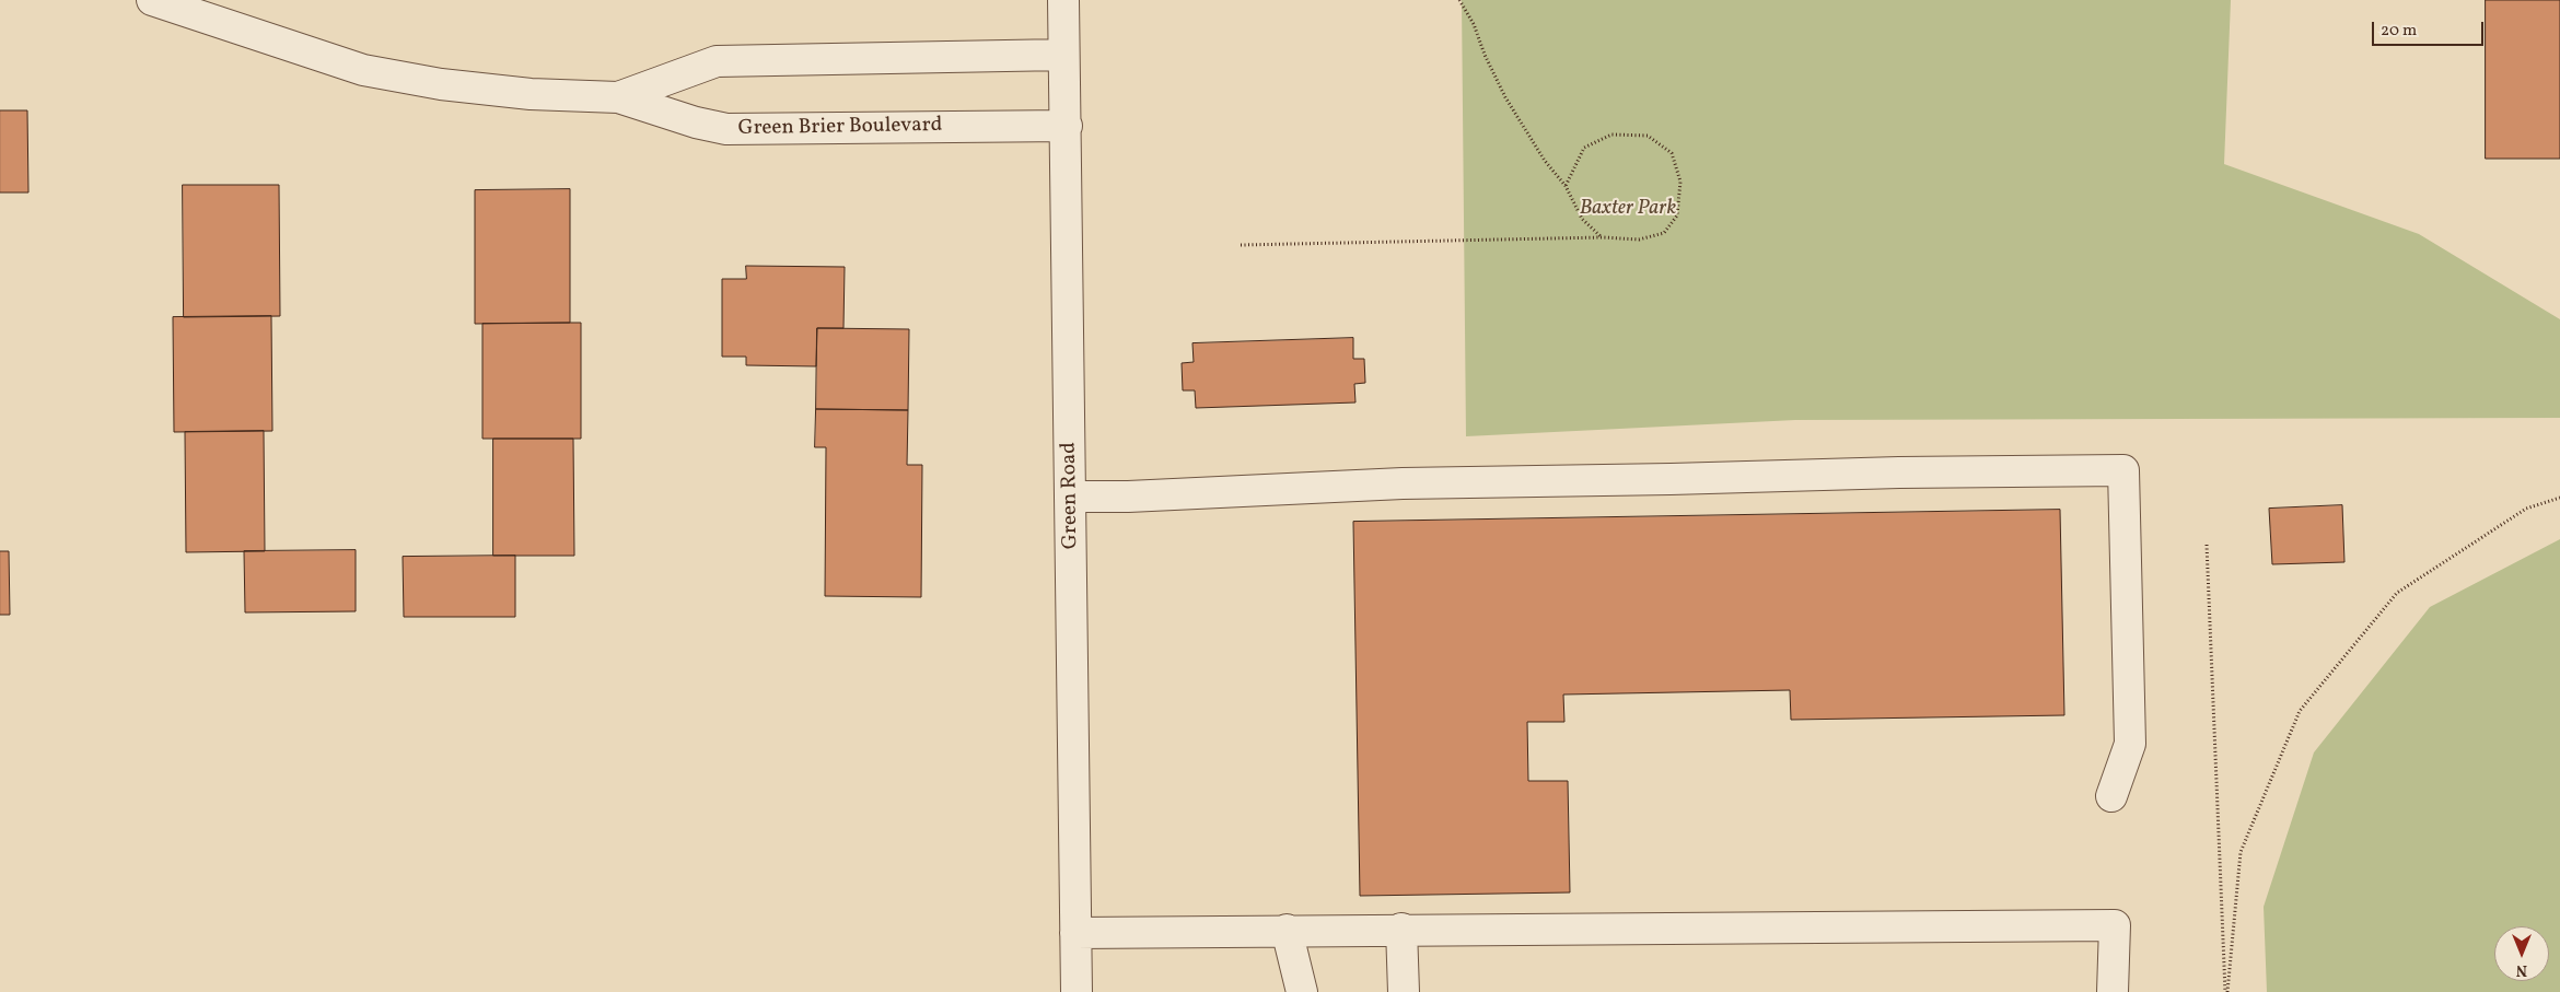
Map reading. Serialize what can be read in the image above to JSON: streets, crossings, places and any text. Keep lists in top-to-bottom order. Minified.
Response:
{"streets":{"street":["Green Brier Boulevard","Green Road"]},"crossings":[["Green Brier Boulevard","Green Road"]],"parks":["Baxter Park"],"scale_bar":"20 m","north":"bottom"}
